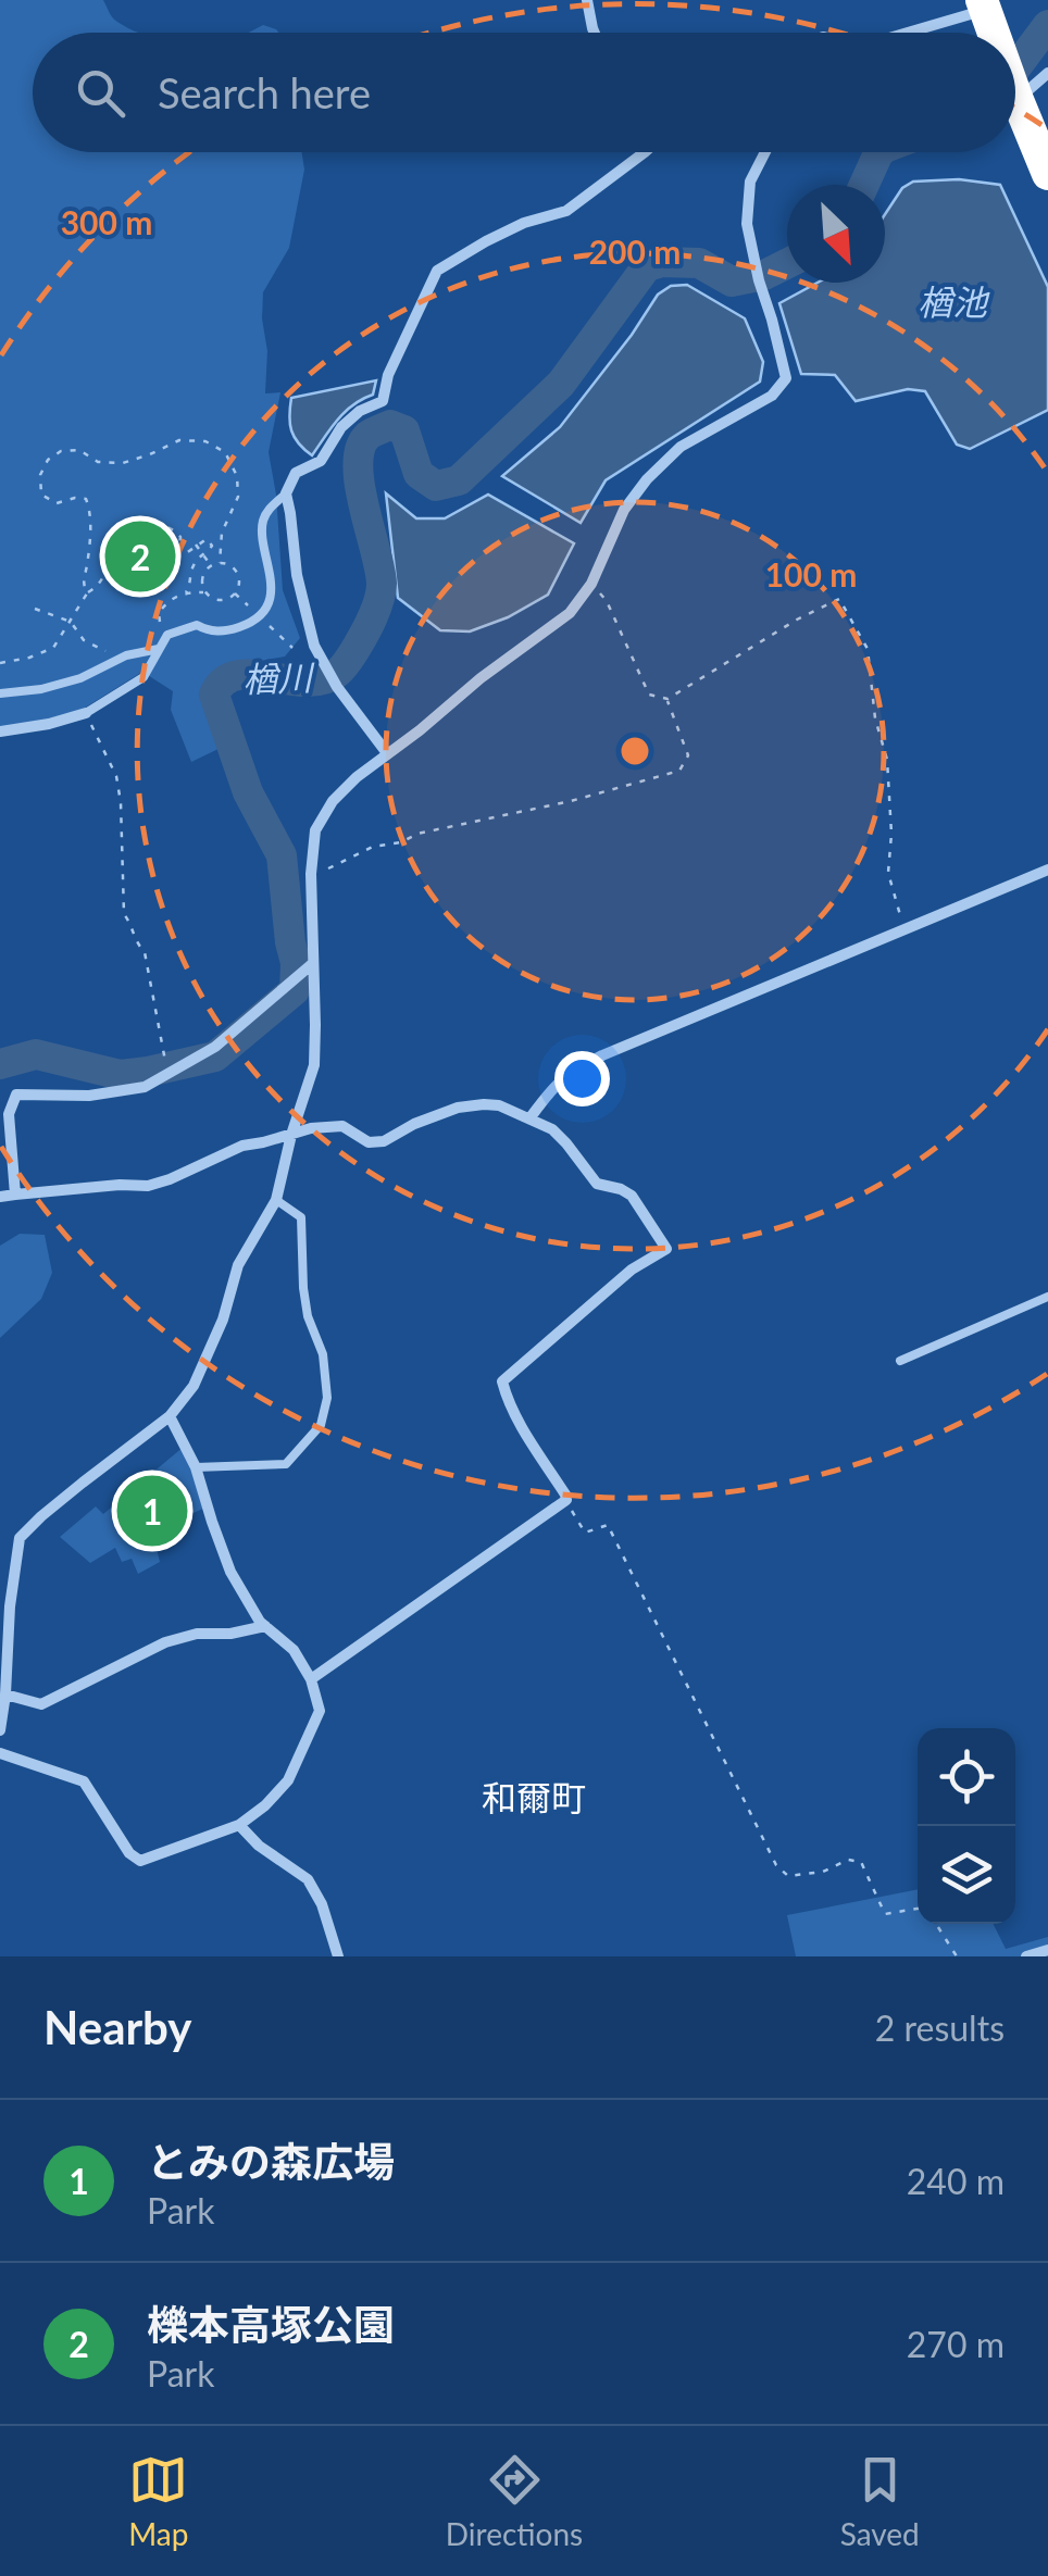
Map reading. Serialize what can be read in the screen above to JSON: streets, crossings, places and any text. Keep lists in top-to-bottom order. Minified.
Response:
{"districts":["和爾町"],"water":["楢池","楢川"],"north":"bottom right","page":{"search":"Search here","pins":["2","1"],"heading":["Nearby","2 results"],"list":[{"mark":"1","name":"とみの森広場","note":"Park","value":"240 m"},{"mark":"2","name":"櫟本高塚公園","note":"Park","value":"270 m"}],"nav":["Map","Directions","Saved"]},"rings":["300 m","200 m","100 m"]}
